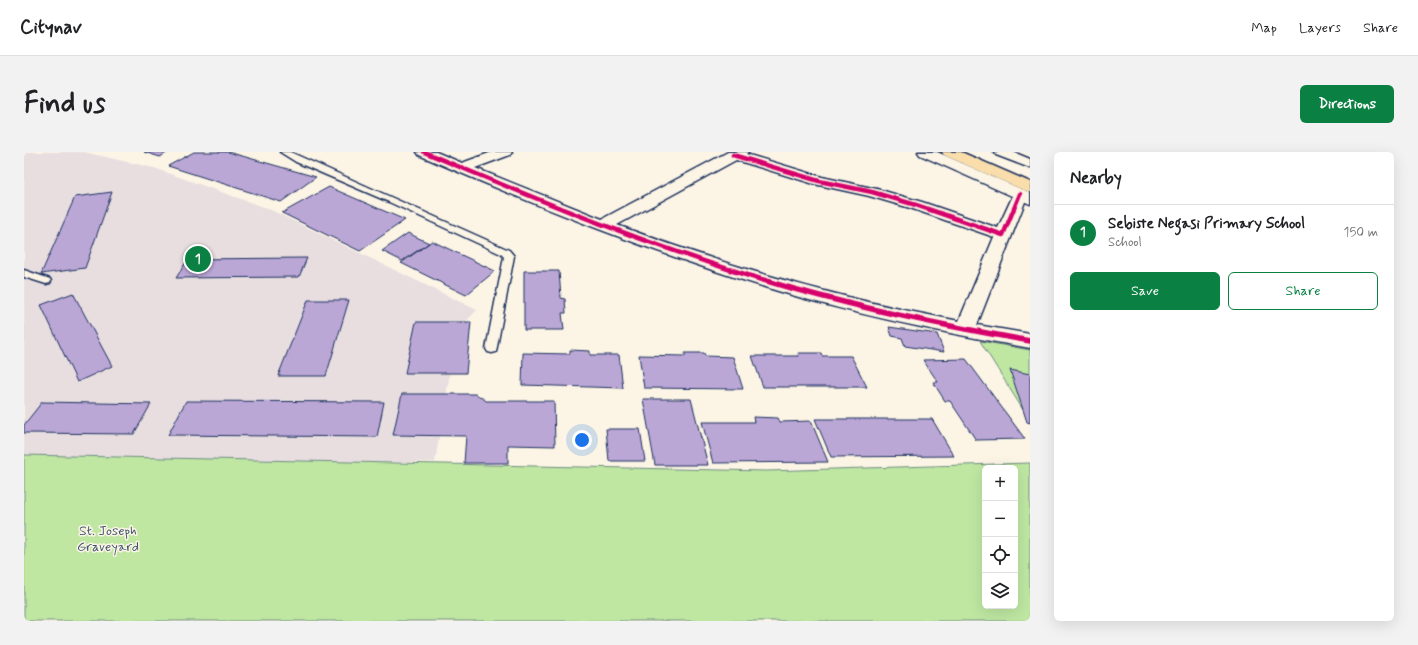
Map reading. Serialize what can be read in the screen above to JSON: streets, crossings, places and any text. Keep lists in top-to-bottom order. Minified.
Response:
{"parks":["St. Joseph Graveyard"],"page":{"header":"Citynav","nav":["Map","Layers","Share"],"buttons":["Directions",["Save","Share"]],"title":"Find us","heading":"Nearby","list":[{"mark":"1","name":"Sebiste Negasi Primary School","note":"School","value":"150 m"}],"pins":"1","map_buttons":["+","−"]}}
